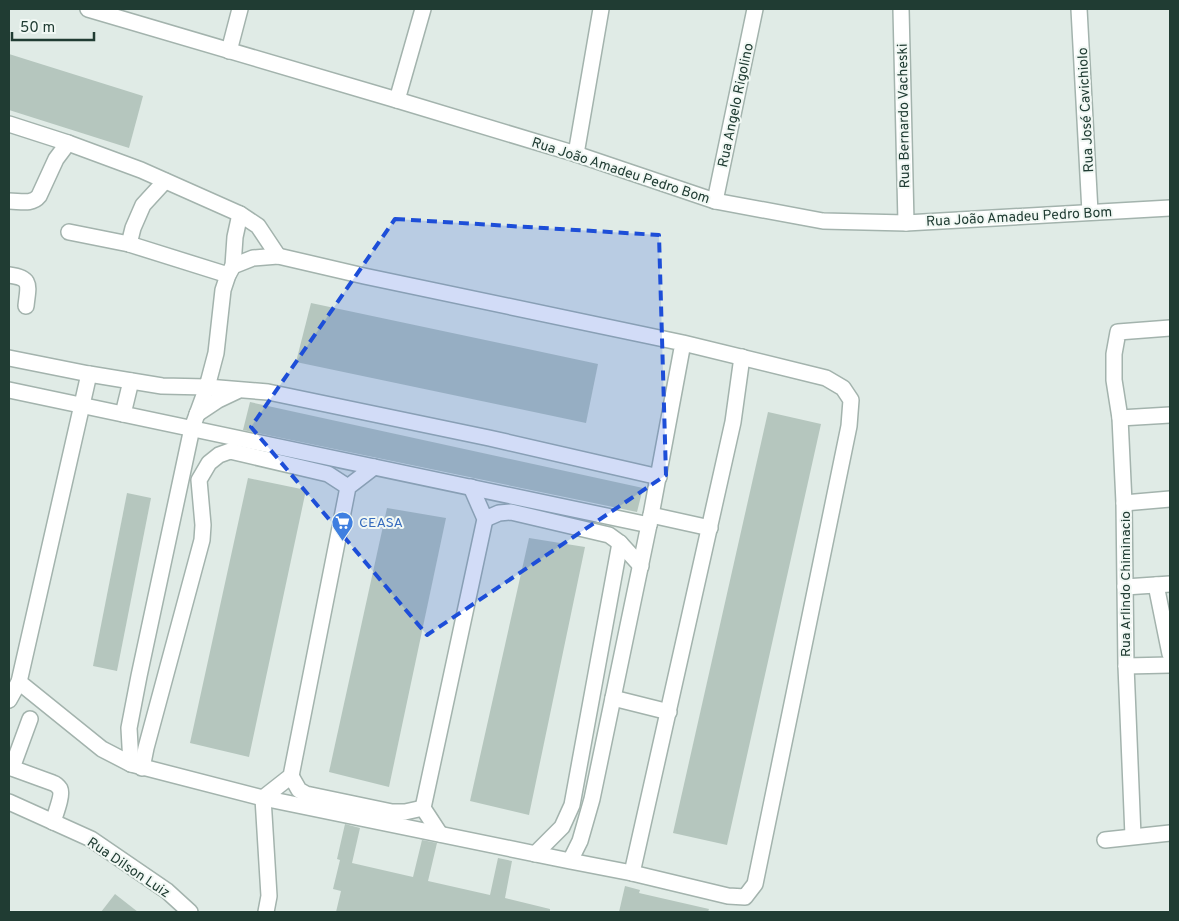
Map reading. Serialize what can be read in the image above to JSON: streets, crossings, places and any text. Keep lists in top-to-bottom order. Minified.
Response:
{"streets":{"street":["Rua Angelo Rigolino","Rua José Cavichiolo","Rua Bernardo Vacheski","Rua João Amadeu Pedro Bom","Rua Arlindo Chiminacio","Rua Dilson Luiz"]},"crossings":[["Rua Angelo Rigolino","Rua João Amadeu Pedro Bom"],["Rua José Cavichiolo","Rua João Amadeu Pedro Bom"],["Rua Bernardo Vacheski","Rua João Amadeu Pedro Bom"]],"places":{"supermarket":["CEASA"]},"scale_bar":"50 m"}
